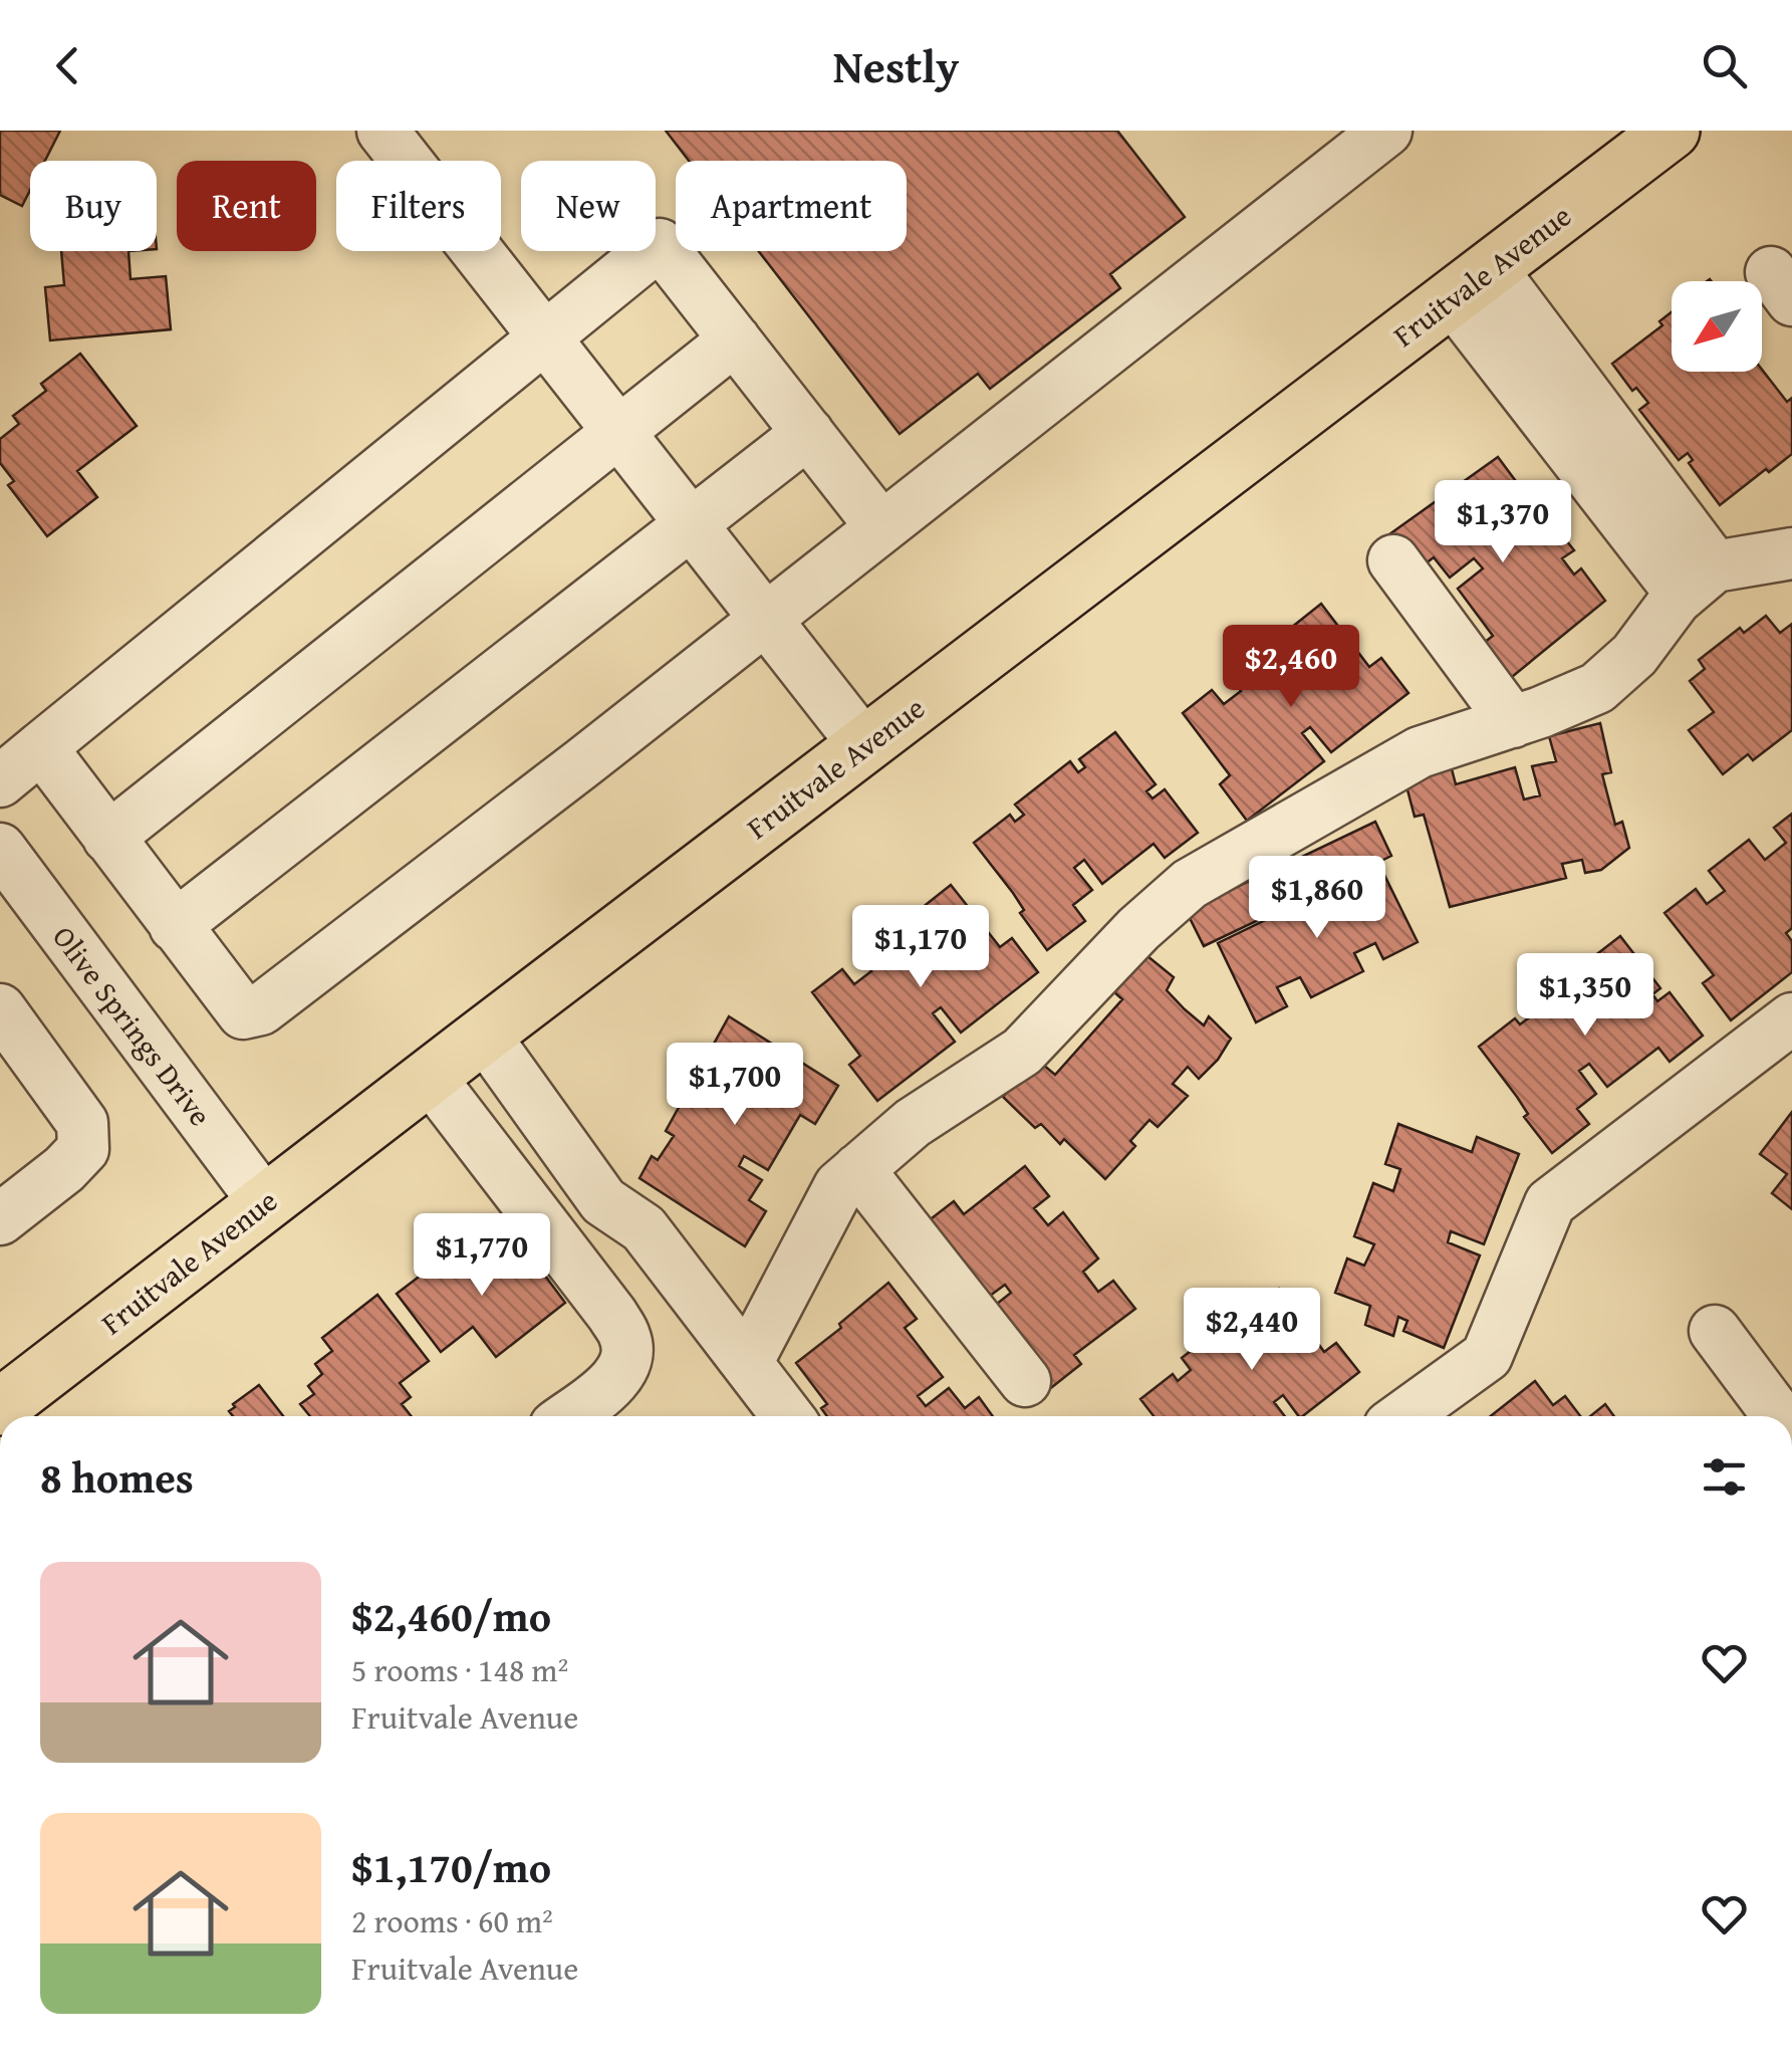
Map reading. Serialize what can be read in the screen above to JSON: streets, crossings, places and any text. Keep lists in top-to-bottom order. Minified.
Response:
{"streets":{"main road":["Fruitvale Avenue"],"street":["Olive Springs Drive"]},"crossings":[["Fruitvale Avenue","Olive Springs Drive"]],"north":"bottom left","page":{"header":"Nestly","chip":["Buy","Rent","Filters","New","Apartment"],"price":["$1,370","$2,460","$1,860","$1,170","$1,350","$1,700","$1,770","$2,440"],"heading":"8 homes","list":[{"name":"$2,460/mo","note":"5 rooms · 148 m² · Fruitvale Avenue"},{"name":"$1,170/mo","note":"2 rooms · 60 m² · Fruitvale Avenue"}]}}
